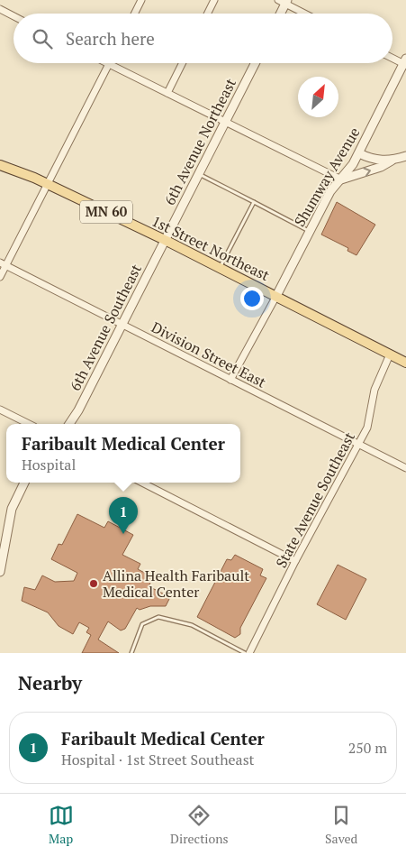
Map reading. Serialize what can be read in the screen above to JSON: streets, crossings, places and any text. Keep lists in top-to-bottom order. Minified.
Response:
{"streets":{"main road":["MN 60","1st Street Northeast"],"street":["6th Avenue Northeast","Shumway Avenue","6th Avenue Southeast","Division Street East","State Avenue Southeast"]},"crossings":[["6th Avenue Northeast","1st Street Northeast"],["6th Avenue Northeast","6th Avenue Southeast"],["Shumway Avenue","1st Street Northeast"],["Shumway Avenue","Division Street East"],["1st Street Northeast","6th Avenue Southeast"],["1st Street Northeast","State Avenue Southeast"],["6th Avenue Southeast","Division Street East"],["Division Street East","State Avenue Southeast"]],"places":["Allina Health Faribault Medical Center"],"north":"top right","page":{"search":"Search here","popup":["Faribault Medical Center","Hospital"],"pins":"1","heading":"Nearby","list":[{"mark":"1","name":"Faribault Medical Center","note":"Hospital · 1st Street Southeast","value":"250 m"}],"nav":["Map","Directions","Saved"]}}
